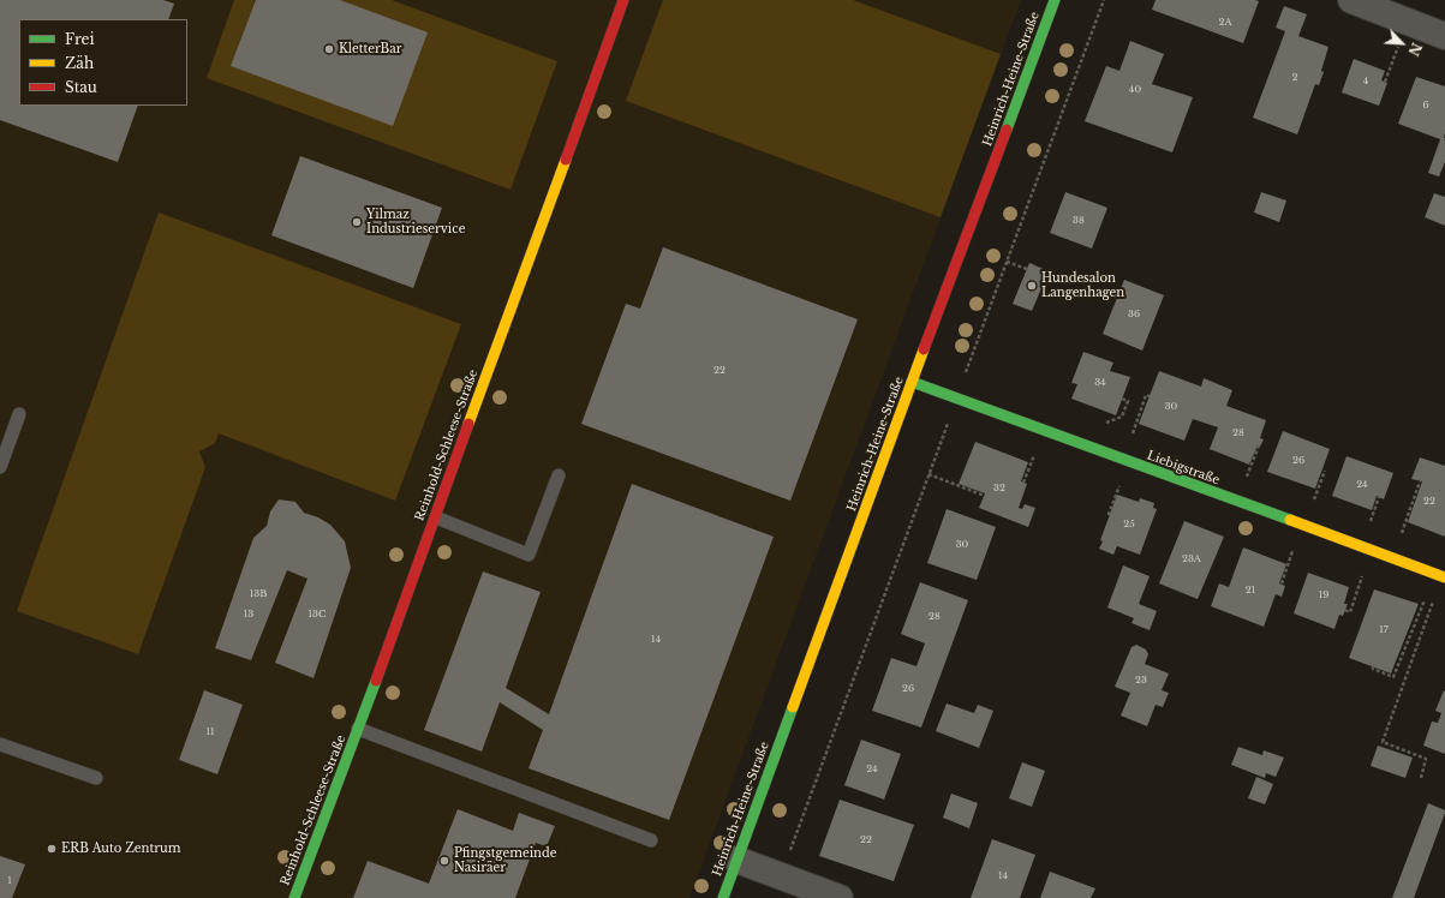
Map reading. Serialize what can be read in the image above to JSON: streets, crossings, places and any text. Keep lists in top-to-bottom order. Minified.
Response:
{"streets":{"street":["Heinrich-Heine-Straße","Reinhold-Schleese-Straße","Liebigstraße"]},"crossings":[["Heinrich-Heine-Straße","Liebigstraße"]],"places":["KletterBar","Yilmaz Industrieservice","Hundesalon Langenhagen","ERB Auto Zentrum","Pfingstgemeinde Nasiräer"],"house_numbers":["2A","2","4","40","6","38","36","22","34","30","28","26","24","32","22","25","30","23A","21","13B","19","13","13C","28","17","14","23","26","11","24","22","14","1"],"legend":["Frei","Zäh","Stau"],"north":"bottom right"}
